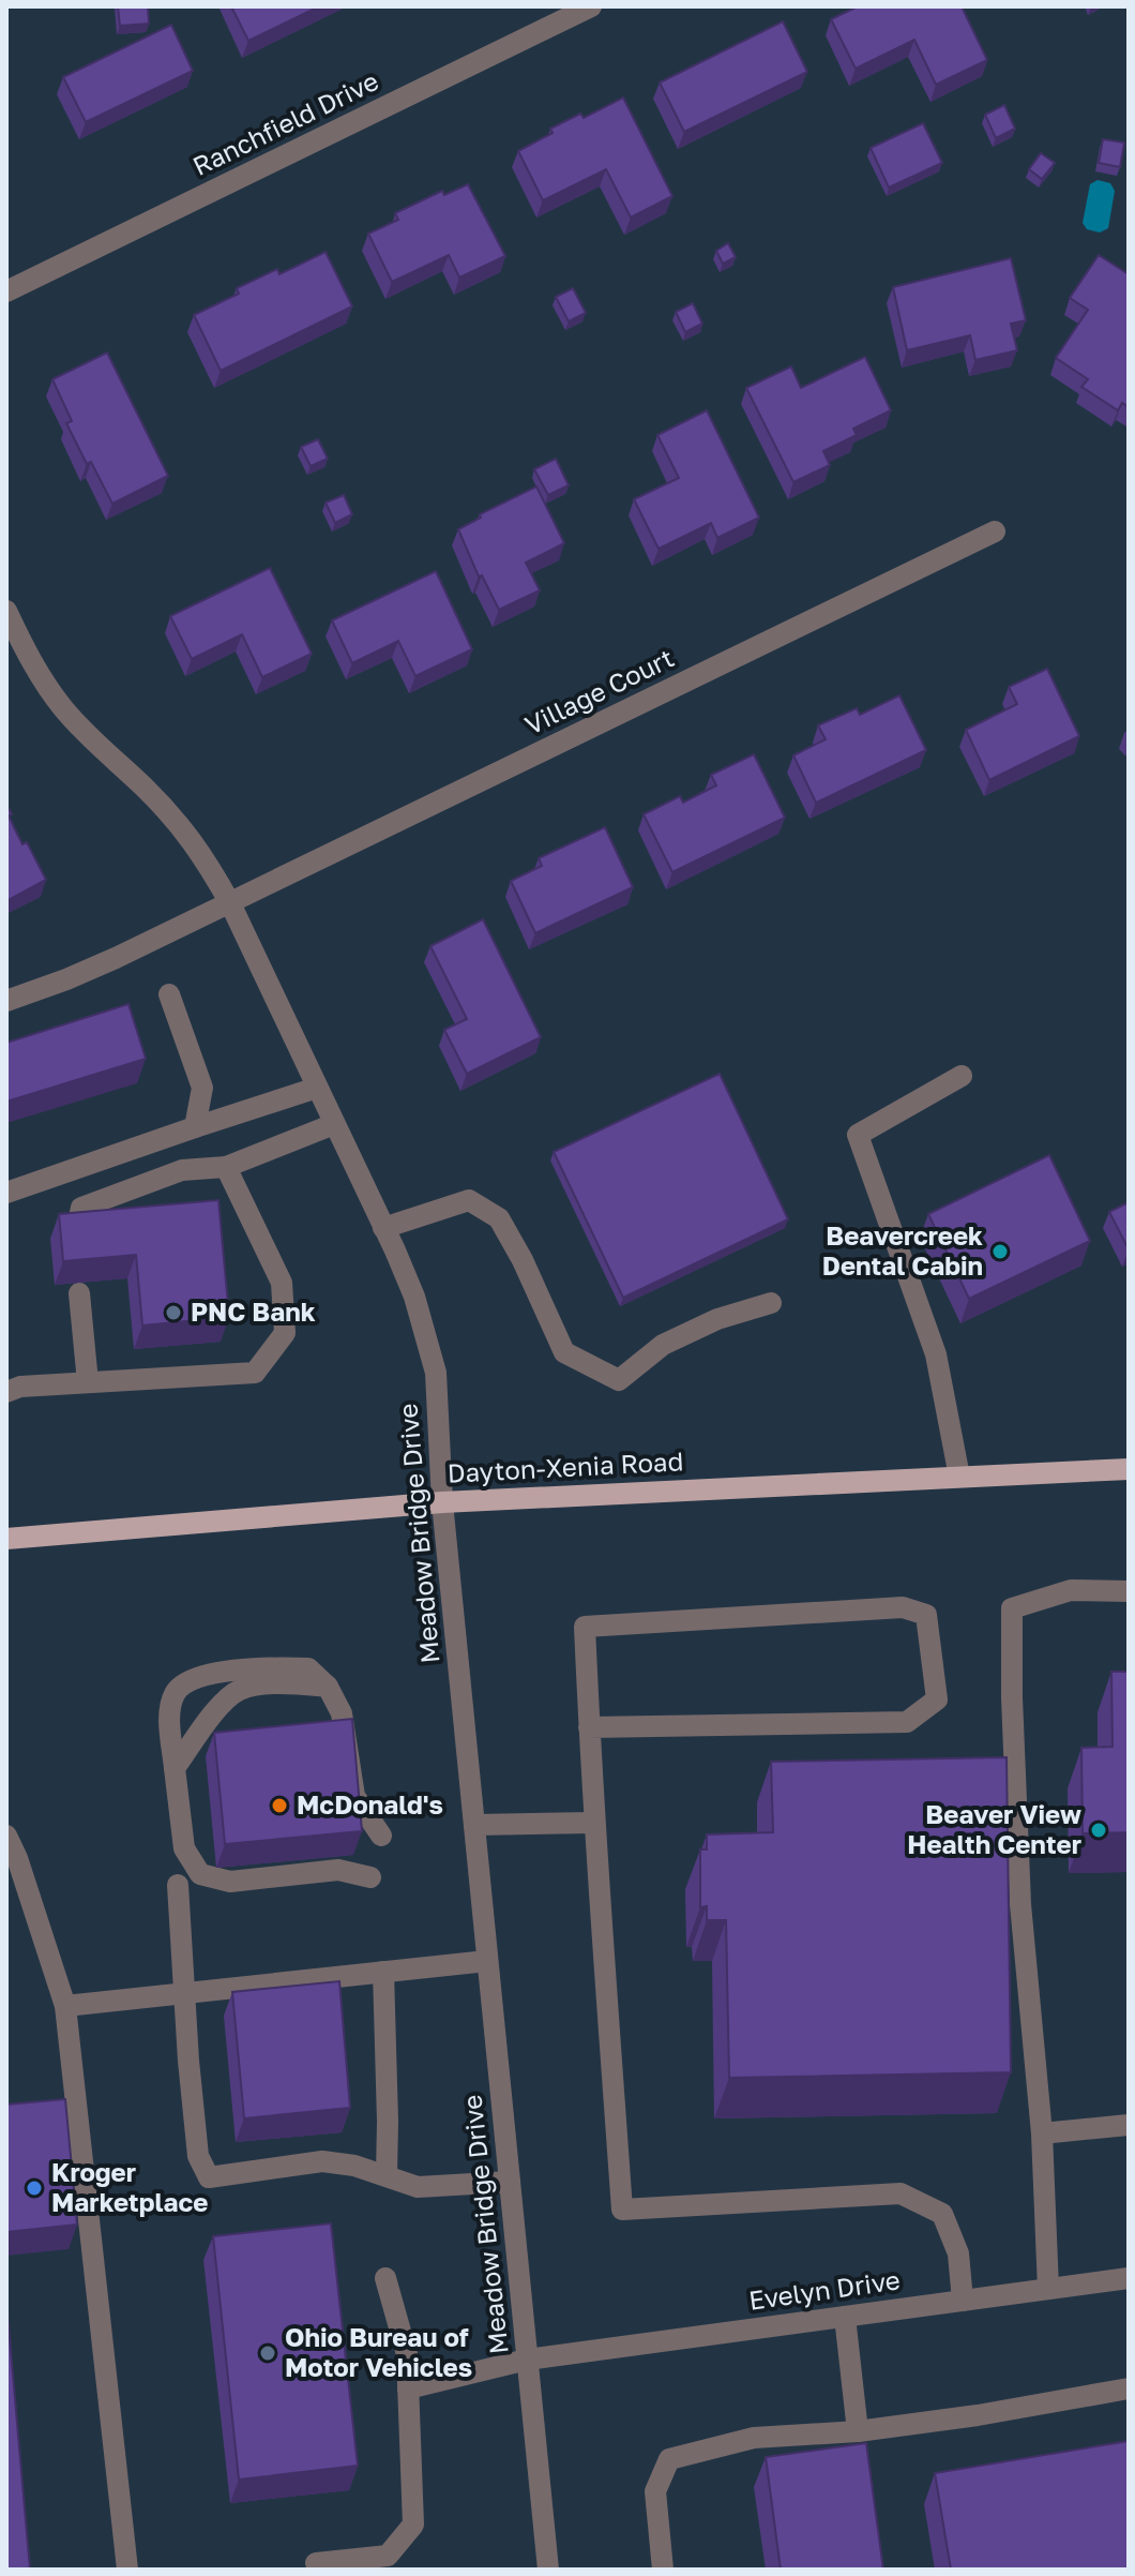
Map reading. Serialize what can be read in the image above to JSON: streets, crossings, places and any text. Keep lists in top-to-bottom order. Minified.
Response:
{"streets":{"main road":["Dayton-Xenia Road"],"street":["Ranchfield Drive","Village Court","Meadow Bridge Drive","Evelyn Drive"]},"crossings":[["Village Court","Meadow Bridge Drive"],["Dayton-Xenia Road","Meadow Bridge Drive"],["Meadow Bridge Drive","Evelyn Drive"]],"places":["Beavercreek Dental Cabin","PNC Bank","McDonald's","Beaver View Health Center","Kroger Marketplace","Ohio Bureau of Motor Vehicles"]}
